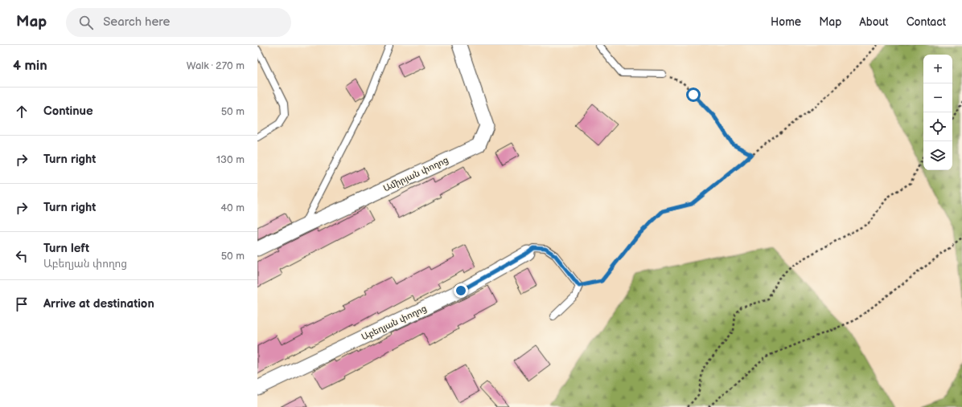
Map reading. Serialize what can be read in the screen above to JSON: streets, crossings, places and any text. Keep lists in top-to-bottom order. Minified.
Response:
{"streets":{"street":["Ամիրյան փողոց","Աբեղյան փողոց"]},"page":{"header":"Map","search":"Search here","nav":["Home","Map","About","Contact"],"heading":["4 min","Walk · 270 m"],"map_buttons":["+","−"],"list":[["Continue","50 m"],["Turn right","130 m"],["Turn right","40 m"],["Turn left","Աբեղյան փողոց","50 m"],"Arrive at destination"]}}
